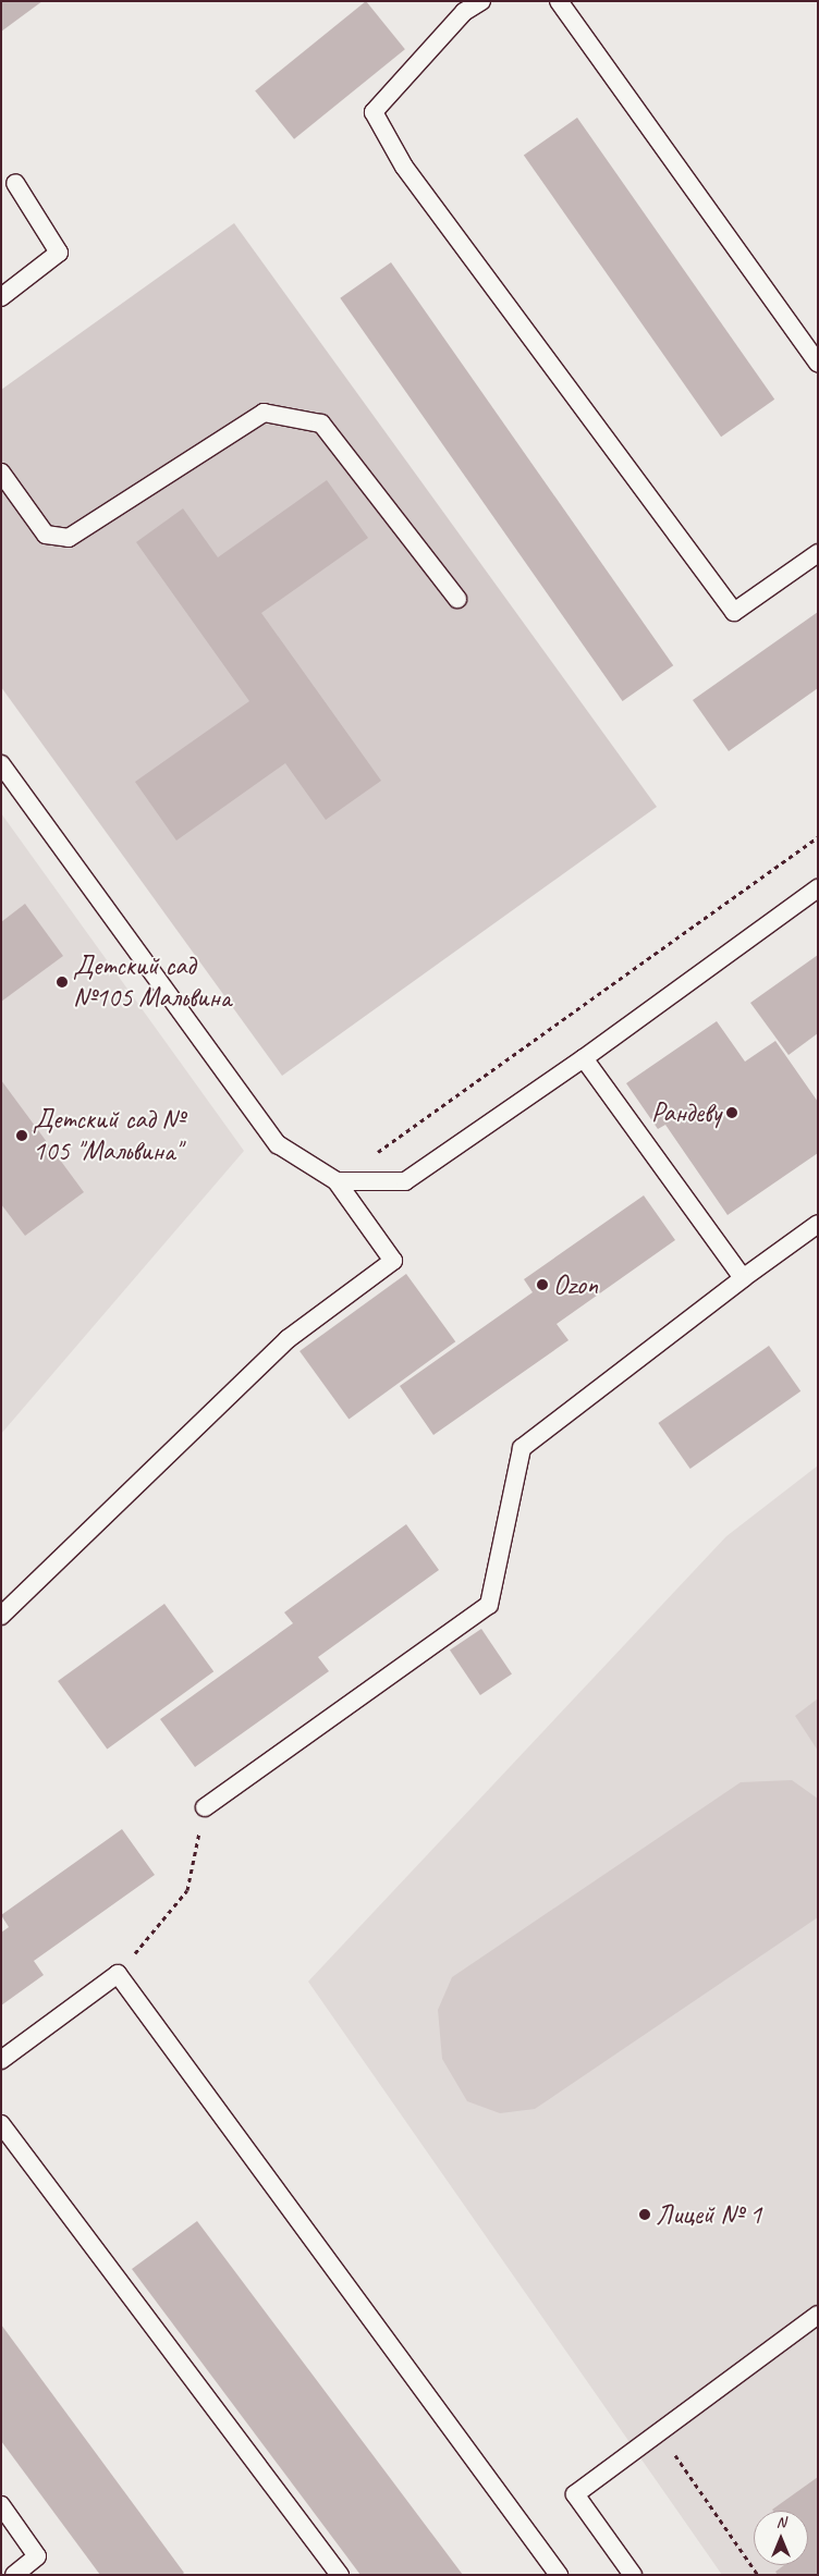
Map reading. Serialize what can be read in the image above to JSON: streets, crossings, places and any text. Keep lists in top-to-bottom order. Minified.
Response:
{"places":["Детский сад №105 Мальвина","Рандеву","Детский сад № 105 \"Мальвина\"","Ozon","Лицей № 1"],"north":"top"}
